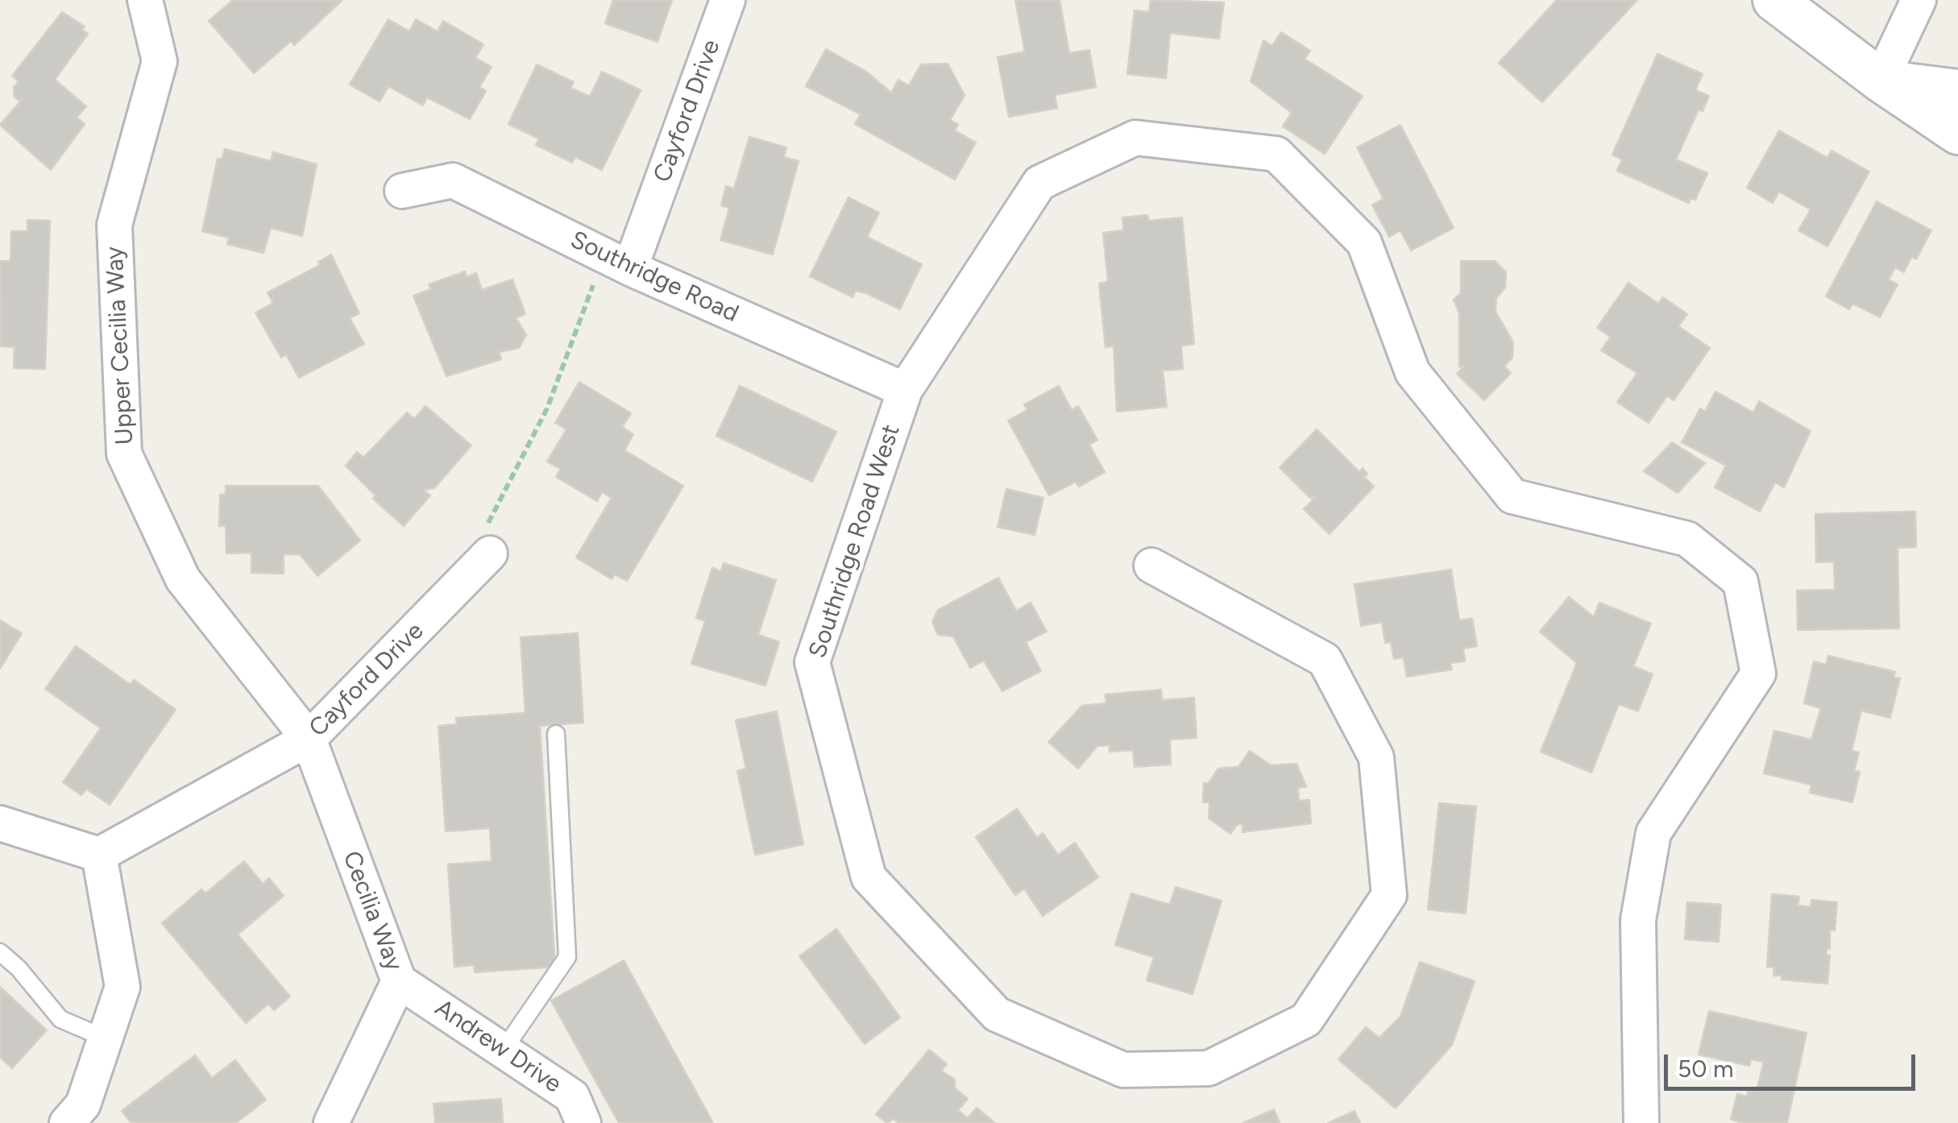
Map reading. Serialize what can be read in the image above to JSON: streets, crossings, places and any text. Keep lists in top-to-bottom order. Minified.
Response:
{"streets":{"street":["Cayford Drive","Southridge Road","Upper Cecilia Way","Southridge Road West","Cecilia Way","Andrew Drive"]},"crossings":[["Cayford Drive","Southridge Road"],["Cayford Drive","Upper Cecilia Way"],["Cayford Drive","Cecilia Way"],["Southridge Road","Southridge Road West"],["Upper Cecilia Way","Cecilia Way"],["Cecilia Way","Andrew Drive"]],"scale_bar":"50 m"}
